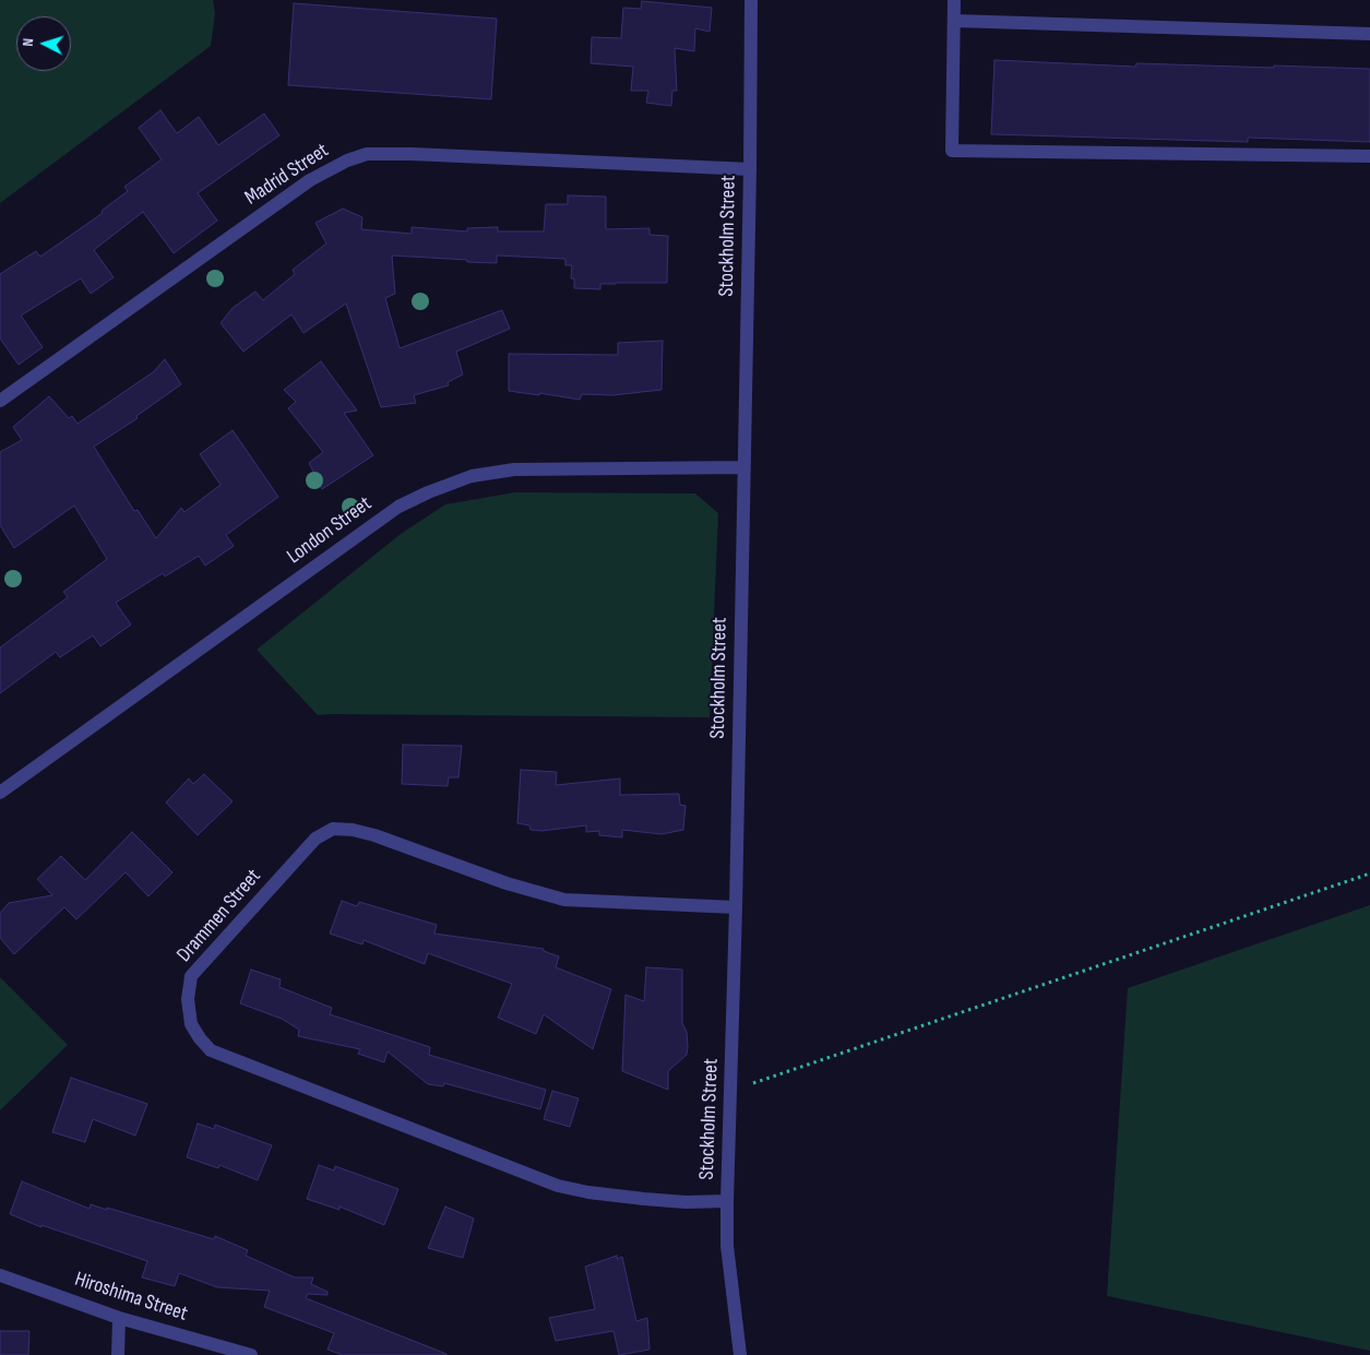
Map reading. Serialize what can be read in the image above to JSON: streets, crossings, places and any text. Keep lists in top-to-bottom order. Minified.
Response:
{"streets":{"street":["Madrid Street","Stockholm Street","London Street","Drammen Street","Hiroshima Street"]},"crossings":[["Madrid Street","Stockholm Street"],["Stockholm Street","London Street"],["Stockholm Street","Drammen Street"]],"north":"left"}
